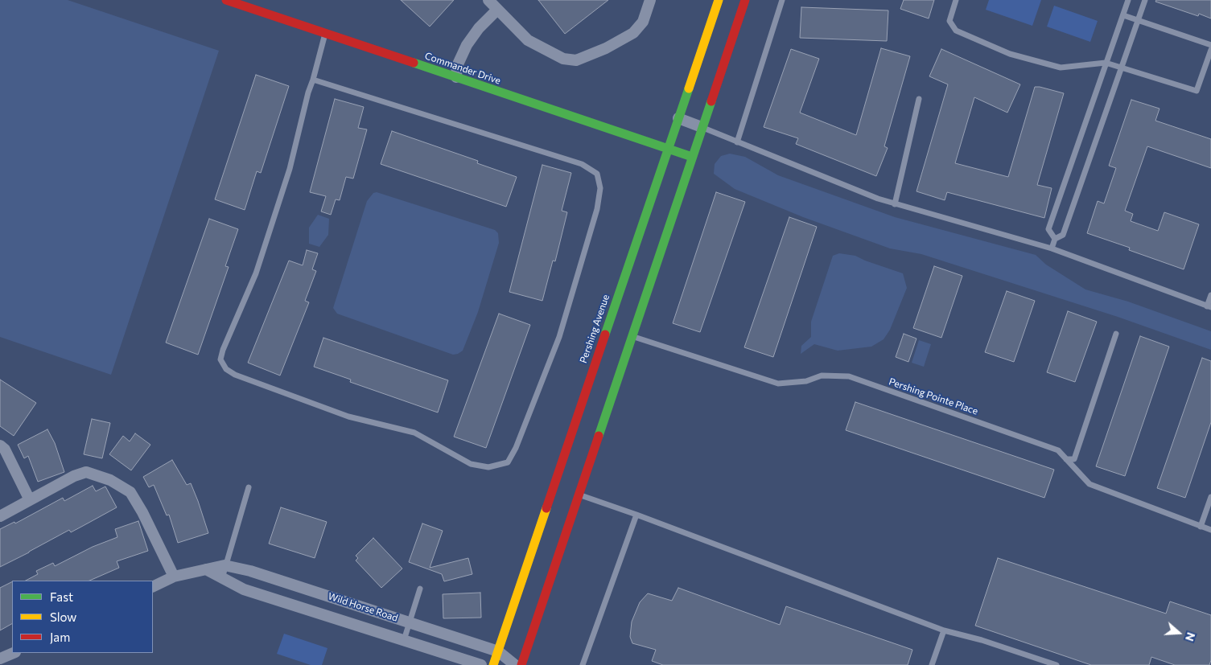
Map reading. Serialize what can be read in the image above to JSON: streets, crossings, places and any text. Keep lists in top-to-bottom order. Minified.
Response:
{"streets":{"street":["Commander Drive","Pershing Avenue","Wild Horse Road"],"lane":["Pershing Pointe Place"]},"crossings":[["Commander Drive","Pershing Avenue"],["Pershing Avenue","Wild Horse Road"]],"legend":["Fast","Slow","Jam"],"north":"right"}
